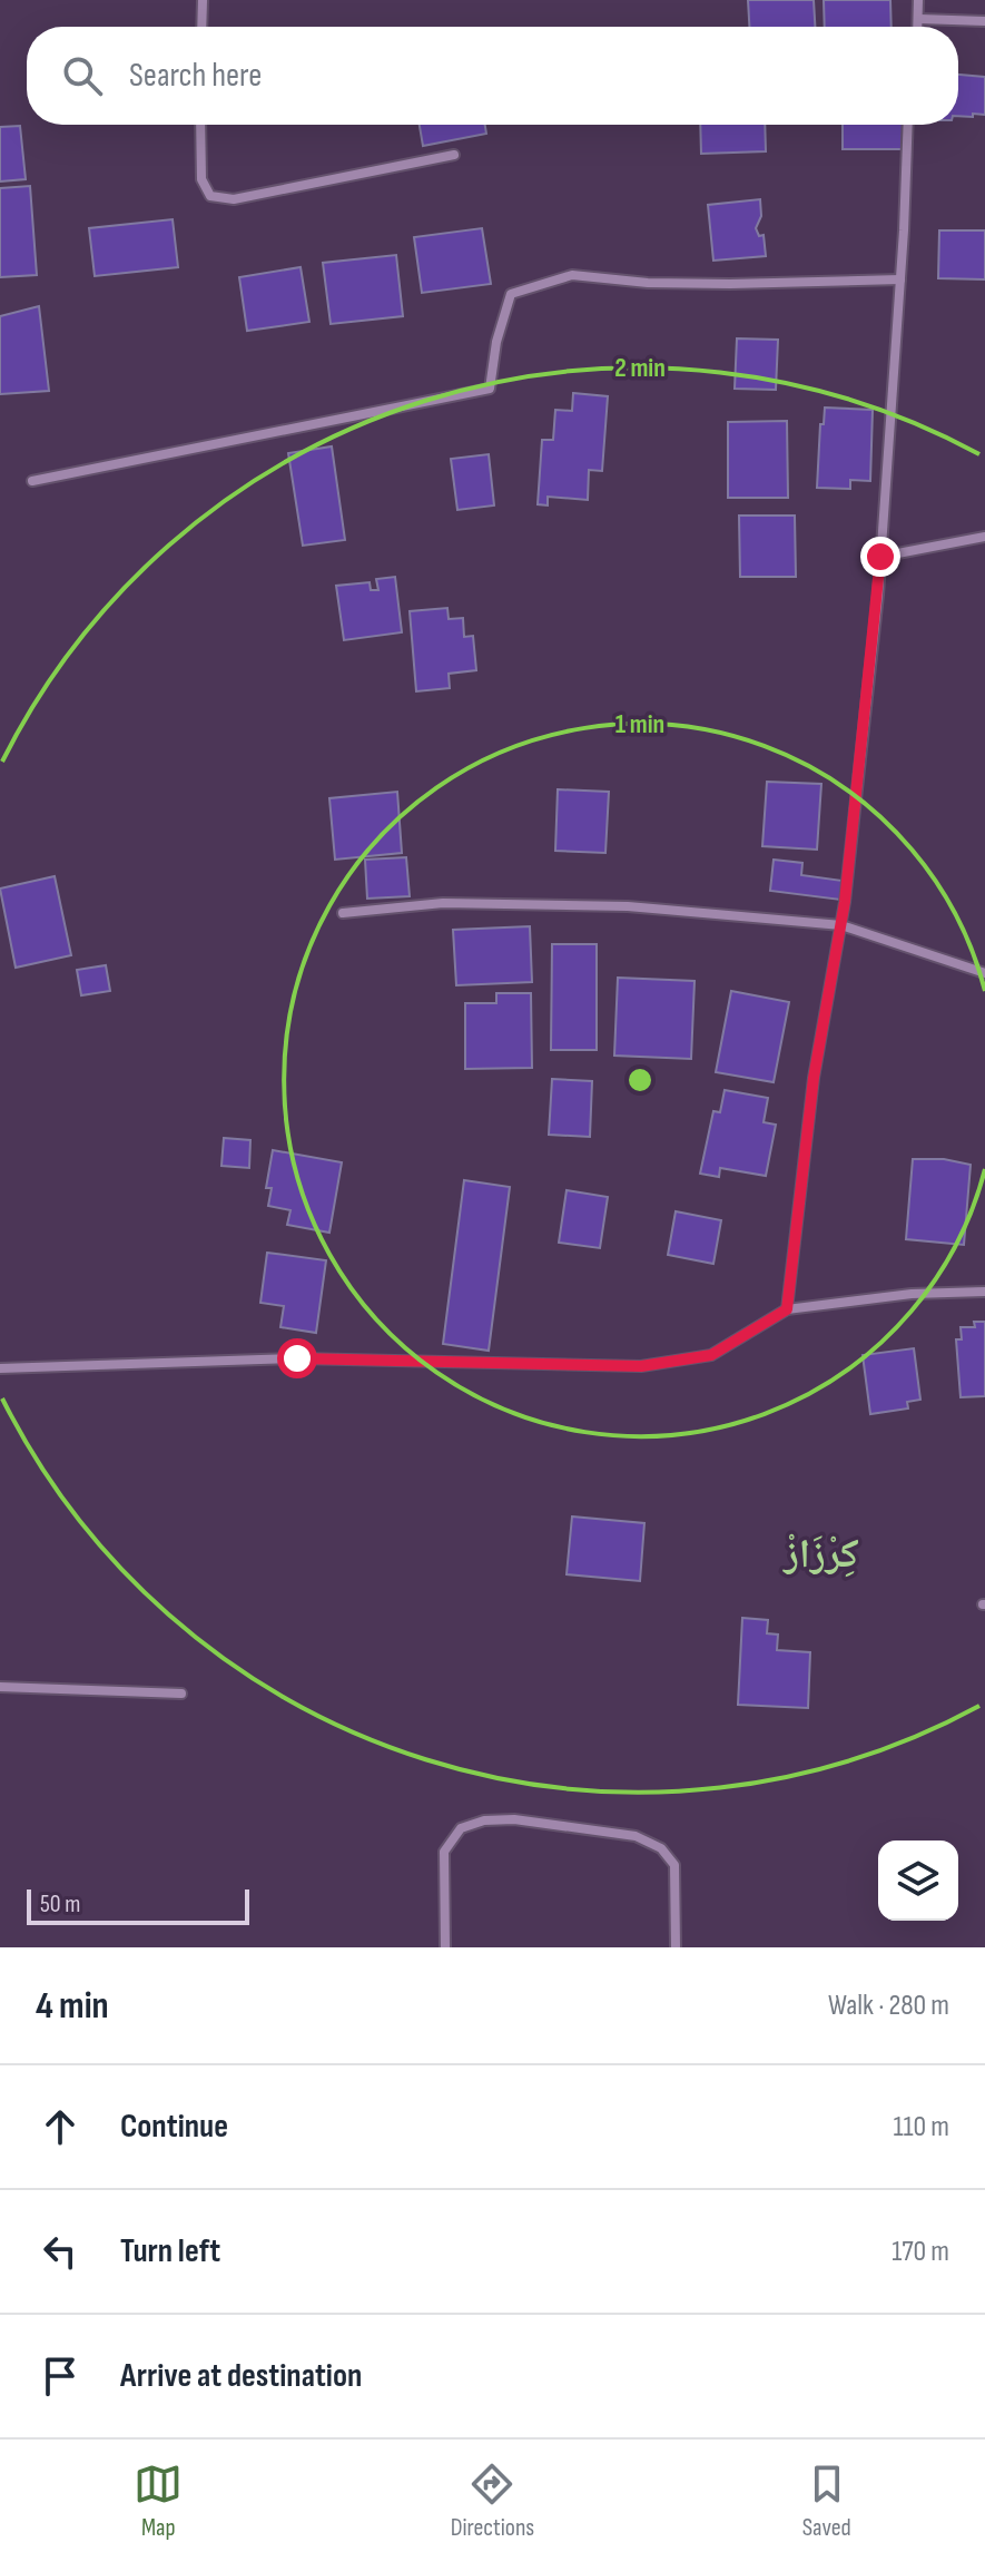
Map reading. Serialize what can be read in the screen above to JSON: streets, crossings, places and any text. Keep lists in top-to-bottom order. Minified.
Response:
{"districts":["كِرْزَازْ"],"scale_bar":"50 m","page":{"search":"Search here","scale":"50 m","heading":["4 min","Walk · 280 m"],"list":[["Continue","110 m"],["Turn left","170 m"],"Arrive at destination"],"nav":["Map","Directions","Saved"]},"rings":["2 min","1 min"]}
